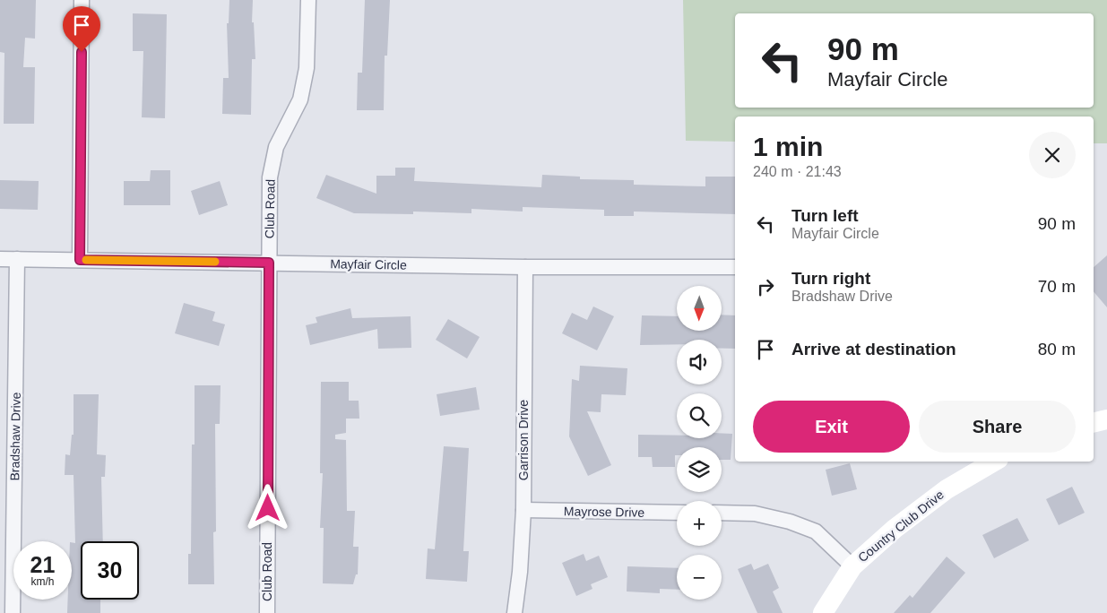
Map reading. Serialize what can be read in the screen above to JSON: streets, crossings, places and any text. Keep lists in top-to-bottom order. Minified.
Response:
{"streets":{"street":["Club Road","Mayfair Circle","Bradshaw Drive","Garrison Drive","Mayrose Drive","Country Club Drive"]},"crossings":[["Club Road","Mayfair Circle"],["Mayfair Circle","Bradshaw Drive"],["Mayfair Circle","Garrison Drive"],["Garrison Drive","Mayrose Drive"]],"north":"bottom","page":{"turn":["90 m","Mayfair Circle"],"heading":["1 min","240 m · 21:43"],"list":[{"name":"Turn left","note":"Mayfair Circle","value":"90 m"},{"name":"Turn right","note":"Bradshaw Drive","value":"70 m"},{"name":"Arrive at destination","value":"80 m"}],"map_buttons":["+","−"],"buttons":["Exit","Share"],"speed":"21 km/h","limit":"30"}}
